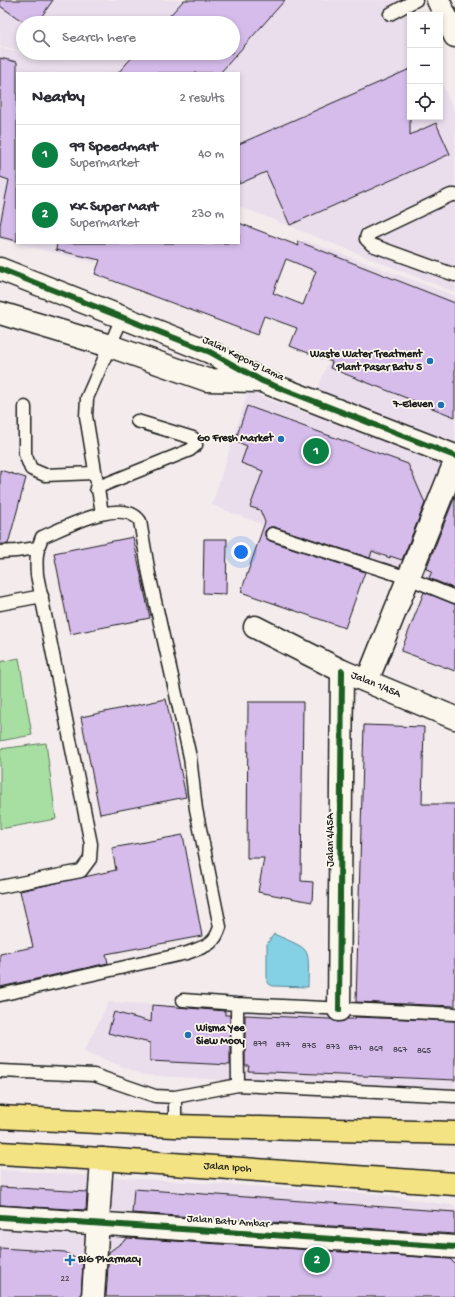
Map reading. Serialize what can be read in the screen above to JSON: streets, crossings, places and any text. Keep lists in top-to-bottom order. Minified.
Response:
{"streets":{"main road":["Jalan Ipoh"],"street":["Jalan Kepong Lama","Jalan 1/45A","Jalan 4/45A","Jalan Batu Ambar"]},"crossings":[["Jalan 1/45A","Jalan 4/45A"]],"places":{"other":["Waste Water Treatment Plant Pasar Batu 5","7-Eleven","Go Fresh Market","Wisma Yee Siew Mooy"],"health":["BIG Pharmacy"]},"house_numbers":["879","877","875","873","871","869","867","865","22"],"page":{"map_buttons":["+","−"],"search":"Search here","heading":["Nearby","2 results"],"list":[{"mark":"1","name":"99 Speedmart","note":"Supermarket","value":"40 m"},{"mark":"2","name":"KK Super Mart","note":"Supermarket","value":"230 m"}],"pins":["1","2"]}}
